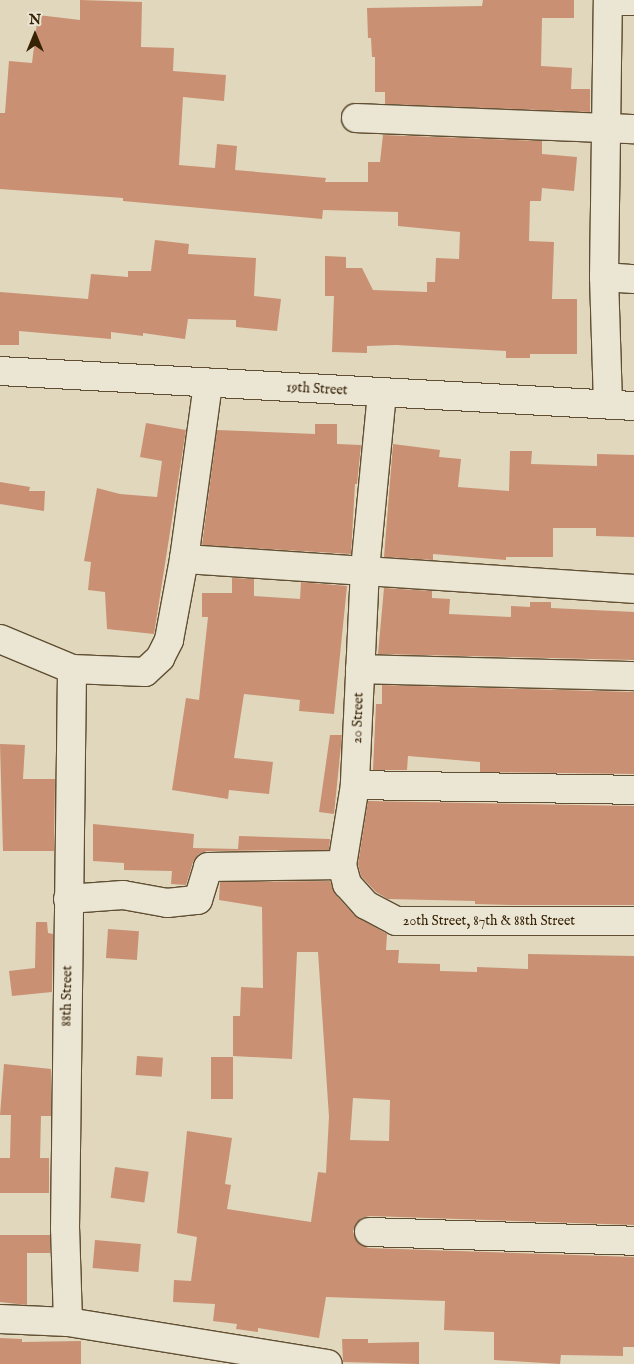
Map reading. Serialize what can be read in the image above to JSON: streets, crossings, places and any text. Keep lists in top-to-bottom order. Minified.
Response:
{"streets":{"street":["19th Street","20 Street","20th Street, 87th & 88th Street","88th Street"]},"crossings":[["19th Street","20 Street"],["20 Street","20th Street, 87th & 88th Street"]],"north":"top"}
